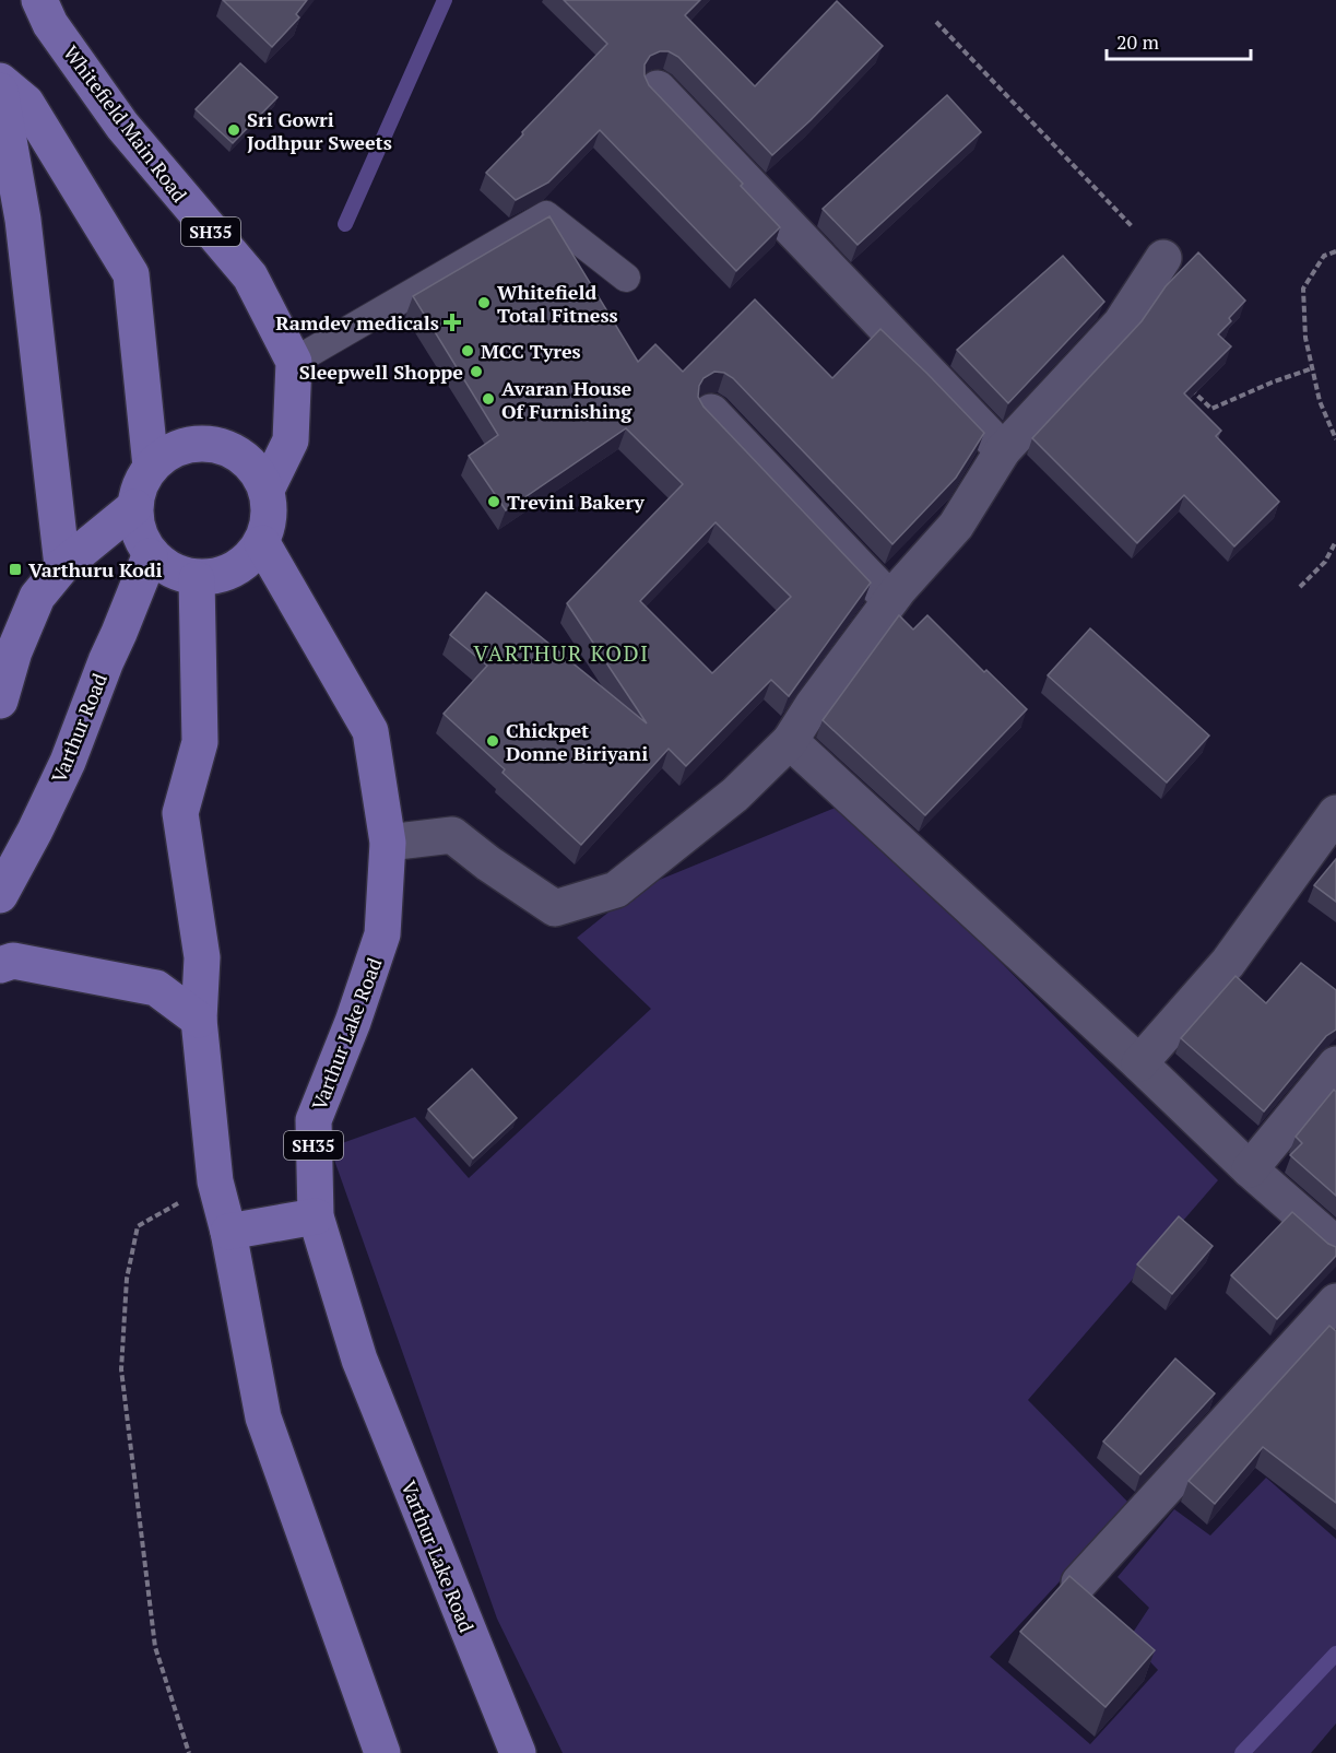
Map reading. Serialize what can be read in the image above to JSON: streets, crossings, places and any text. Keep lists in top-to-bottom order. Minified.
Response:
{"streets":{"main road":["Whitefield Main Road","SH35","Varthur Road","Varthur Lake Road"]},"crossings":[["Whitefield Main Road","Varthur Road"],["Whitefield Main Road","Varthur Lake Road"],["Varthur Road","Varthur Lake Road"]],"districts":["VARTHUR KODI"],"places":{"other":["Sri Gowri Jodhpur Sweets","Whitefield Total Fitness","MCC Tyres","Sleepwell Shoppe","Avaran House Of Furnishing","Trevini Bakery","Chickpet Donne Biriyani"],"health":["Ramdev medicals"],"transit":["Varthuru Kodi"]},"scale_bar":"20 m"}
